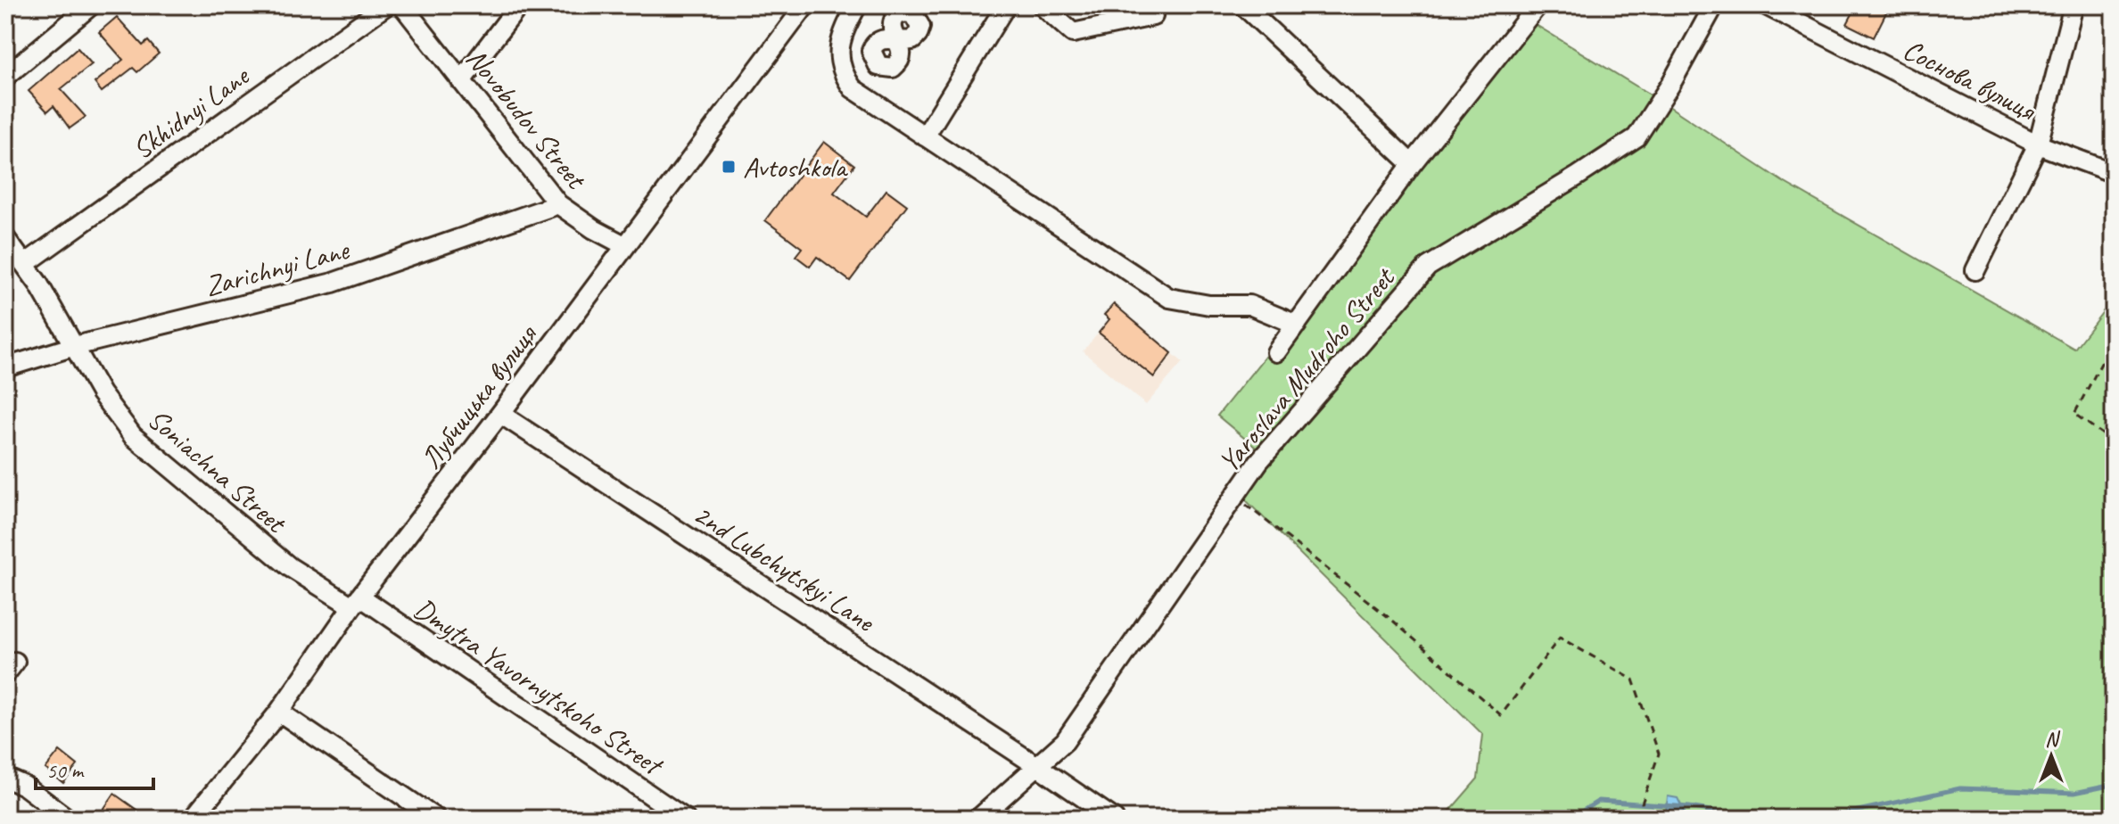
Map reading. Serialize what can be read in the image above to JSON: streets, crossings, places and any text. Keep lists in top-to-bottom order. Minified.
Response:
{"streets":{"street":["Соснова вулиця","Skhidnyi Lane","Novobudov Street","Zarichnyi Lane","Yaroslava Mudroho Street","Лубчицька вулиця","Soniachna Street","2nd Lubchytskyi Lane","Dmytra Yavornytskoho Street"]},"crossings":[["Skhidnyi Lane","Soniachna Street"],["Novobudov Street","Zarichnyi Lane"],["Novobudov Street","Лубчицька вулиця"],["Zarichnyi Lane","Soniachna Street"],["Yaroslava Mudroho Street","2nd Lubchytskyi Lane"],["Лубчицька вулиця","Soniachna Street"],["Лубчицька вулиця","2nd Lubchytskyi Lane"],["Лубчицька вулиця","Dmytra Yavornytskoho Street"],["Soniachna Street","Dmytra Yavornytskoho Street"]],"places":{"transit":["Avtoshkola"]},"scale_bar":"50 m","north":"top"}
